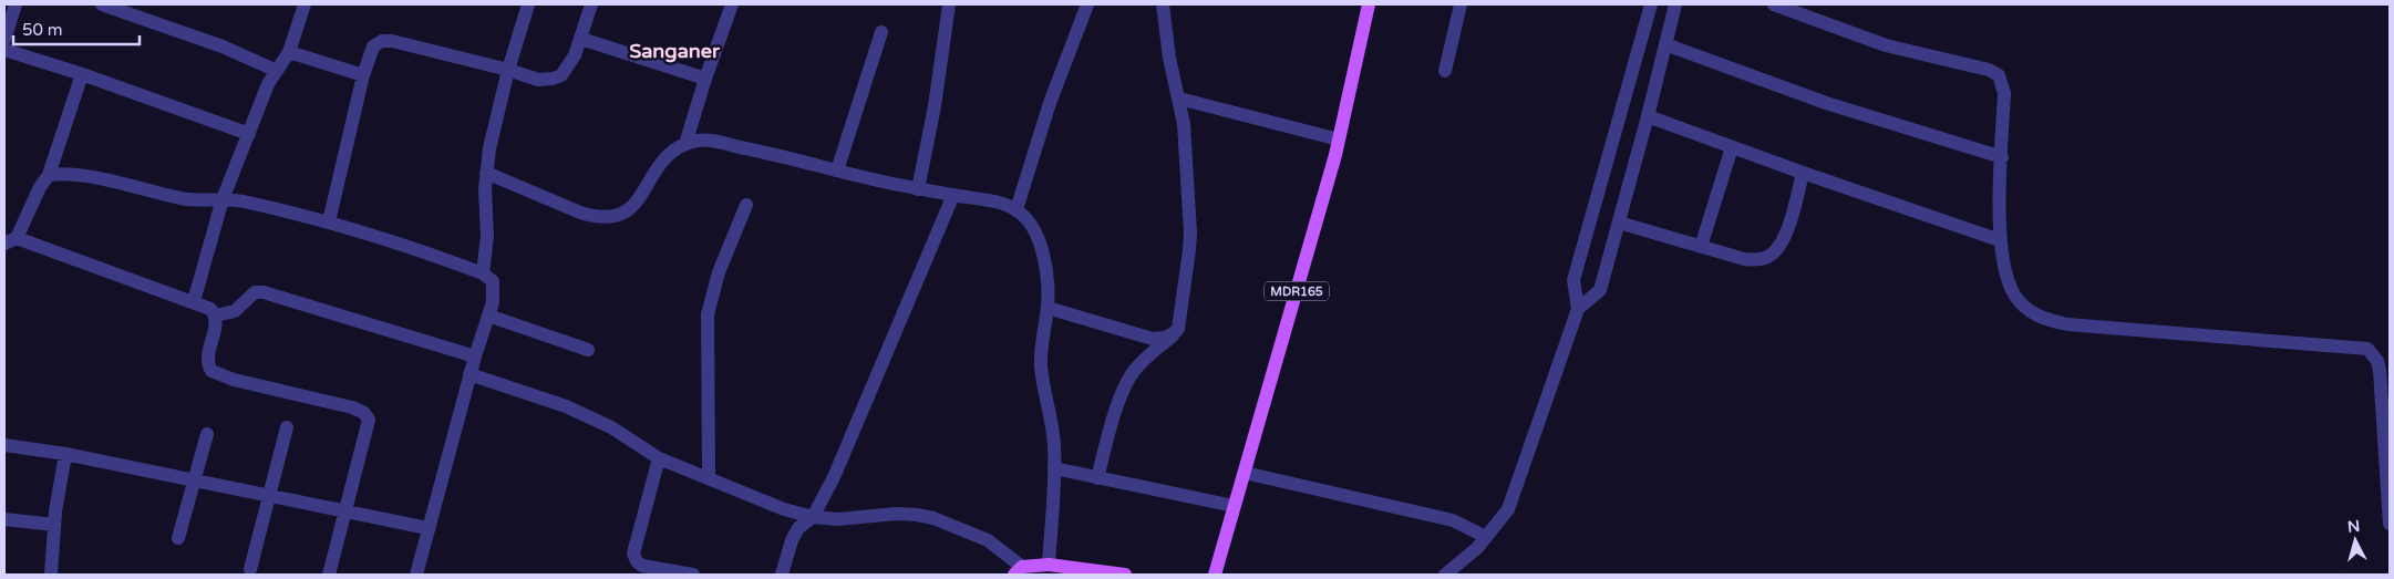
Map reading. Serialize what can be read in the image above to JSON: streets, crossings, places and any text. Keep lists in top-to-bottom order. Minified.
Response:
{"streets":{"main road":["MDR165"]},"districts":["Sanganer"],"scale_bar":"50 m","north":"top"}
